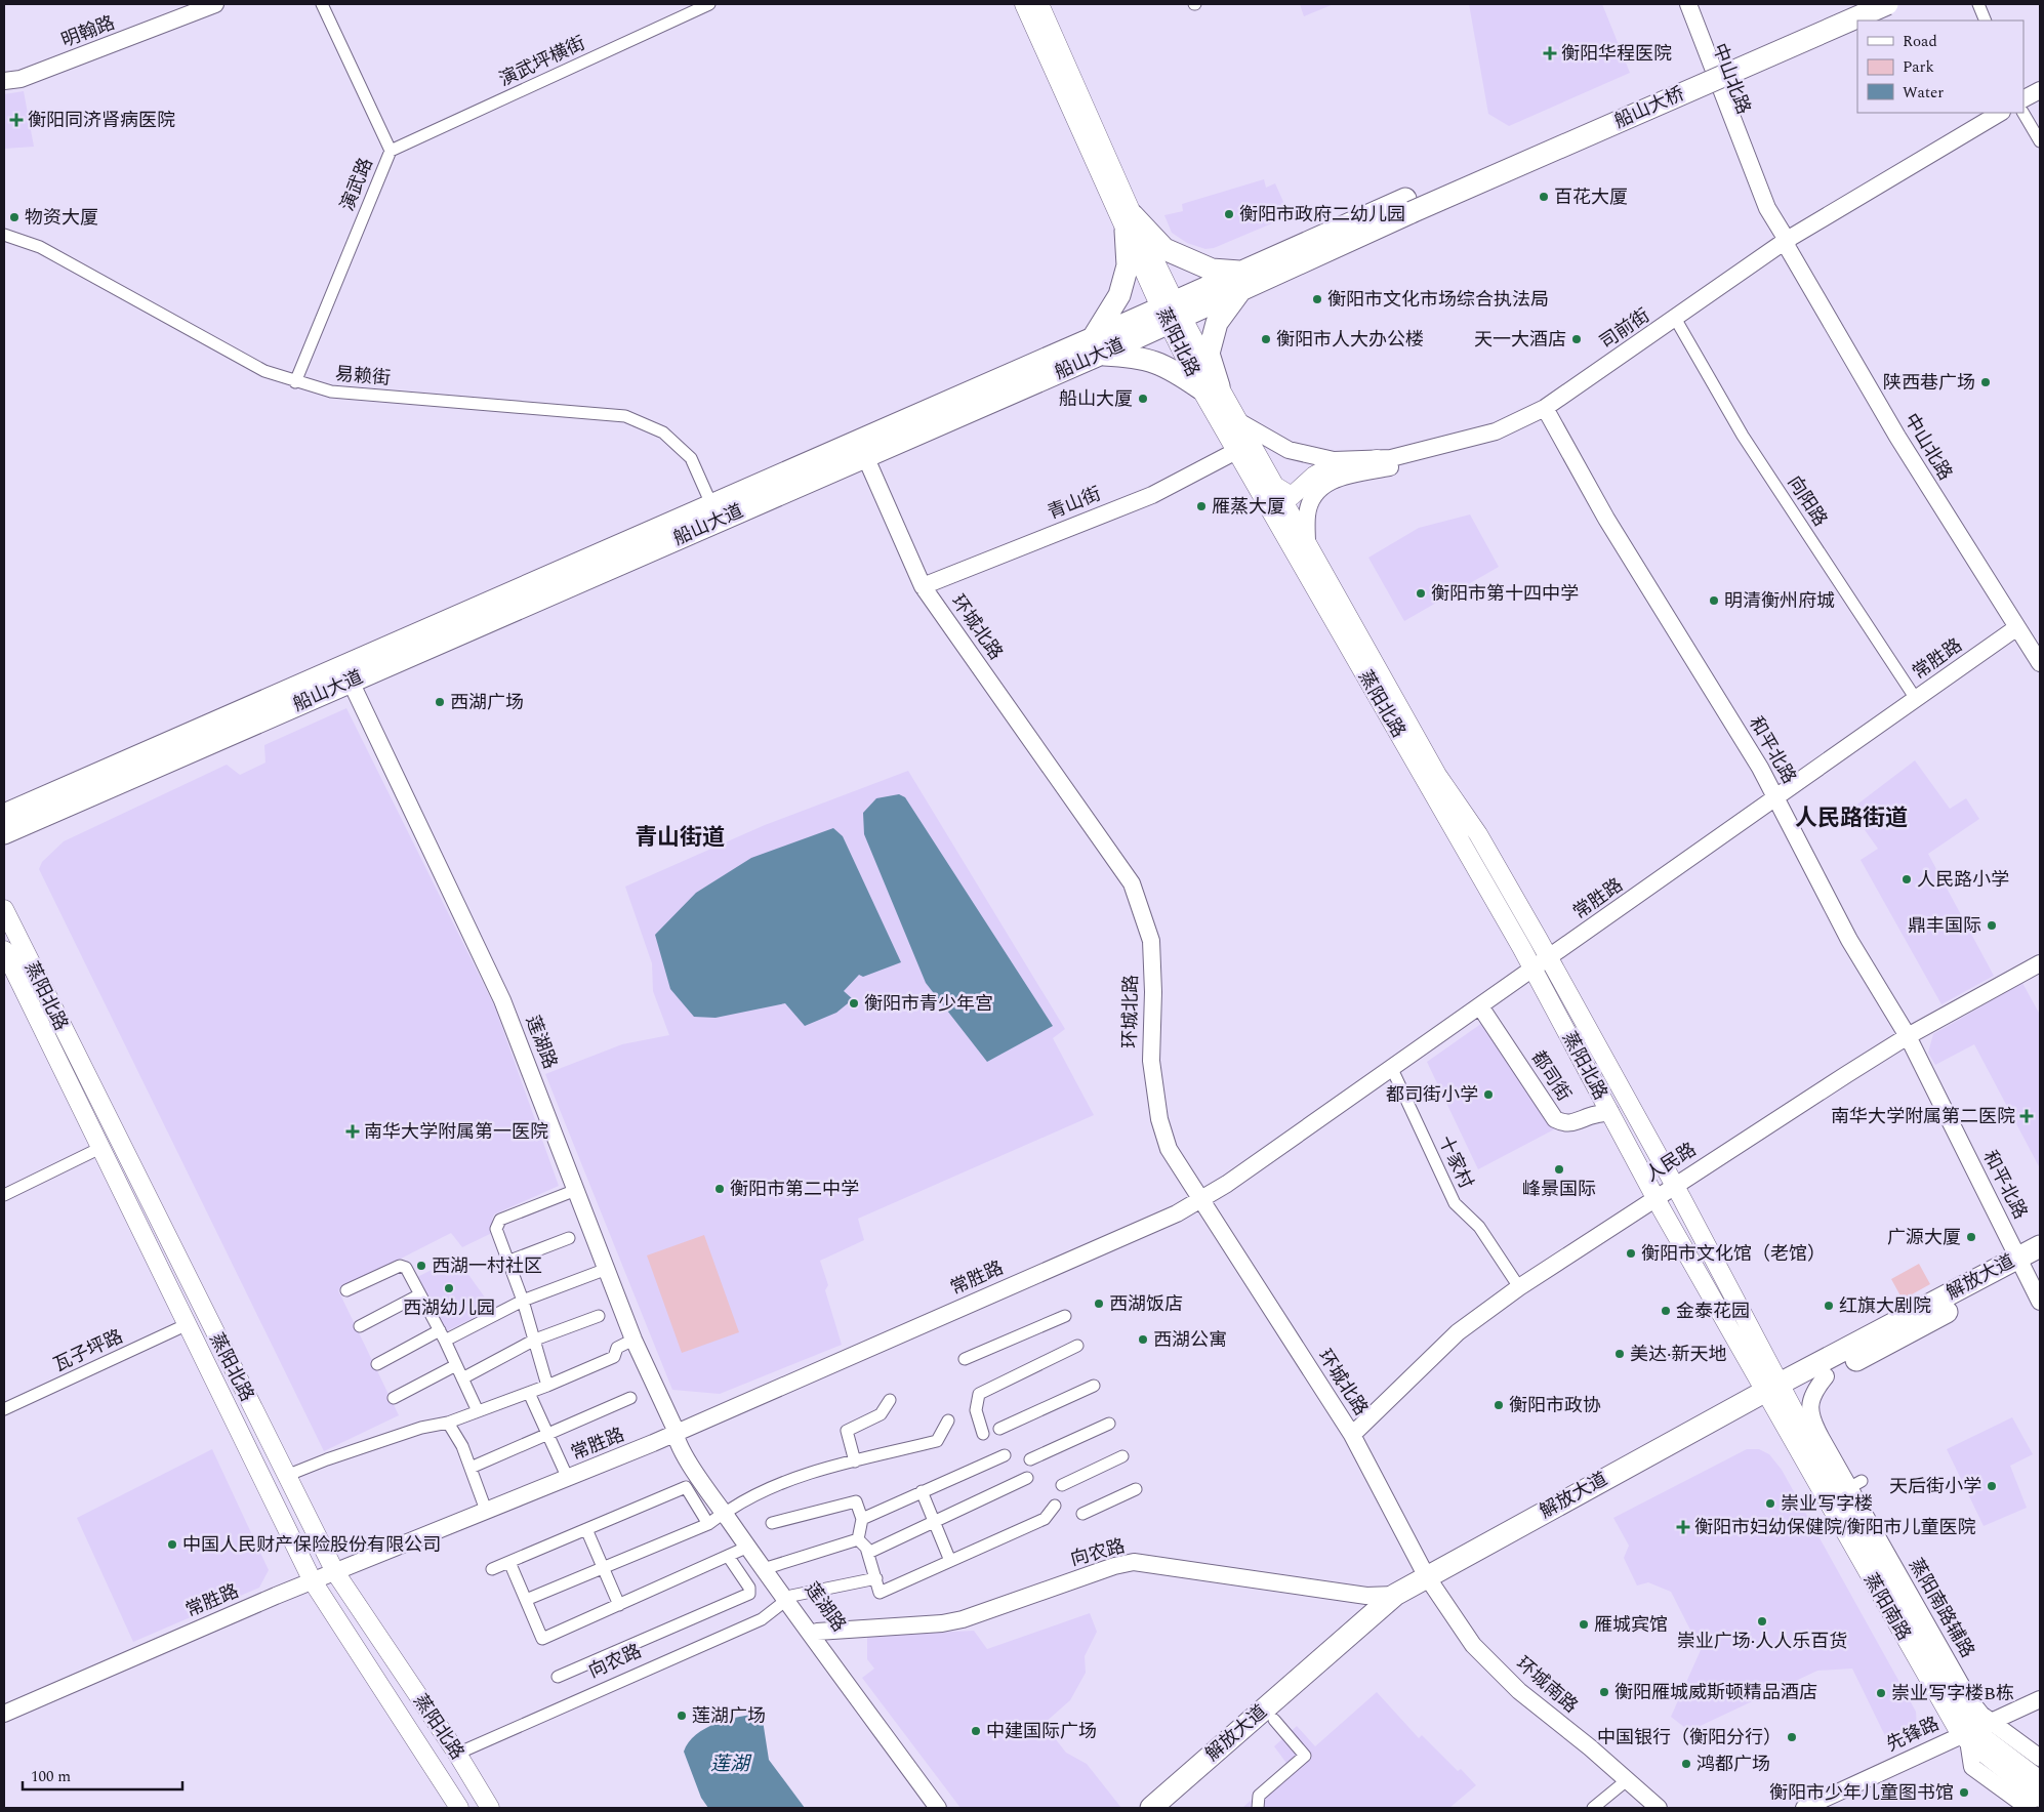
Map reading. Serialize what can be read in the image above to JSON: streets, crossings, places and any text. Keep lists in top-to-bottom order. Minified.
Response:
{"streets":{"highway":["船山大桥","船山大道","解放大道"],"main road":["蒸阳北路","蒸阳南路"],"street":["明翰路","演武坪横街","中山北路","演武路","司前街","易赖街","向阳路","青山街","环城北路","常胜路","和平北路","莲湖路","都司街","十家村","人民路","瓦子坪路","向农路","环城南路","先锋路"]},"crossings":[["演武坪横街","演武路"],["中山北路","司前街"],["中山北路","常胜路"],["船山大桥","船山大道"],["演武路","易赖街"],["司前街","蒸阳北路"],["司前街","向阳路"],["司前街","和平北路"],["蒸阳北路","船山大道"],["蒸阳北路","青山街"],["蒸阳北路","常胜路"],["蒸阳北路","都司街"],["蒸阳北路","人民路"],["蒸阳北路","解放大道"],["蒸阳北路","瓦子坪路"],["蒸阳北路","向农路"],["蒸阳北路","蒸阳南路"],["船山大道","易赖街"],["船山大道","环城北路"],["船山大道","莲湖路"],["向阳路","常胜路"],["青山街","环城北路"],["环城北路","常胜路"],["环城北路","人民路"],["环城北路","解放大道"],["环城北路","环城南路"],["常胜路","和平北路"],["常胜路","莲湖路"],["常胜路","都司街"],["常胜路","十家村"],["和平北路","人民路"],["和平北路","解放大道"],["莲湖路","向农路"],["十家村","人民路"],["解放大道","向农路"],["解放大道","蒸阳南路"],["解放大道","环城南路"],["蒸阳南路","先锋路"]],"districts":["人民路街道","青山街道"],"water":["莲湖"],"places":{"health":["衡阳华程医院","衡阳同济肾病医院","南华大学附属第二医院","南华大学附属第一医院","衡阳市妇幼保健院/衡阳市儿童医院"],"other":["百花大厦","衡阳市政府二幼儿园","物资大厦","衡阳市文化市场综合执法局","衡阳市人大办公楼","天一大酒店","陕西巷广场","船山大厦","雁蒸大厦","衡阳市第十四中学","明清衡州府城","西湖广场","人民路小学","鼎丰国际","衡阳市青少年宫","都司街小学","峰景国际","衡阳市第二中学","广源大厦","衡阳市文化馆（老馆）","西湖一村社区","西湖幼儿园","西湖饭店","红旗大剧院","金泰花园","西湖公寓","美达·新天地","衡阳市政协","天后街小学","崇业写字楼","中国人民财产保险股份有限公司","崇业广场·人人乐百货","雁城宾馆","衡阳雁城威斯顿精品酒店","崇业写字楼B栋","莲湖广场","中建国际广场","中国银行（衡阳分行）","鸿都广场","衡阳市少年儿童图书馆"]},"legend":["Road","Park","Water"],"scale_bar":"100 m"}
